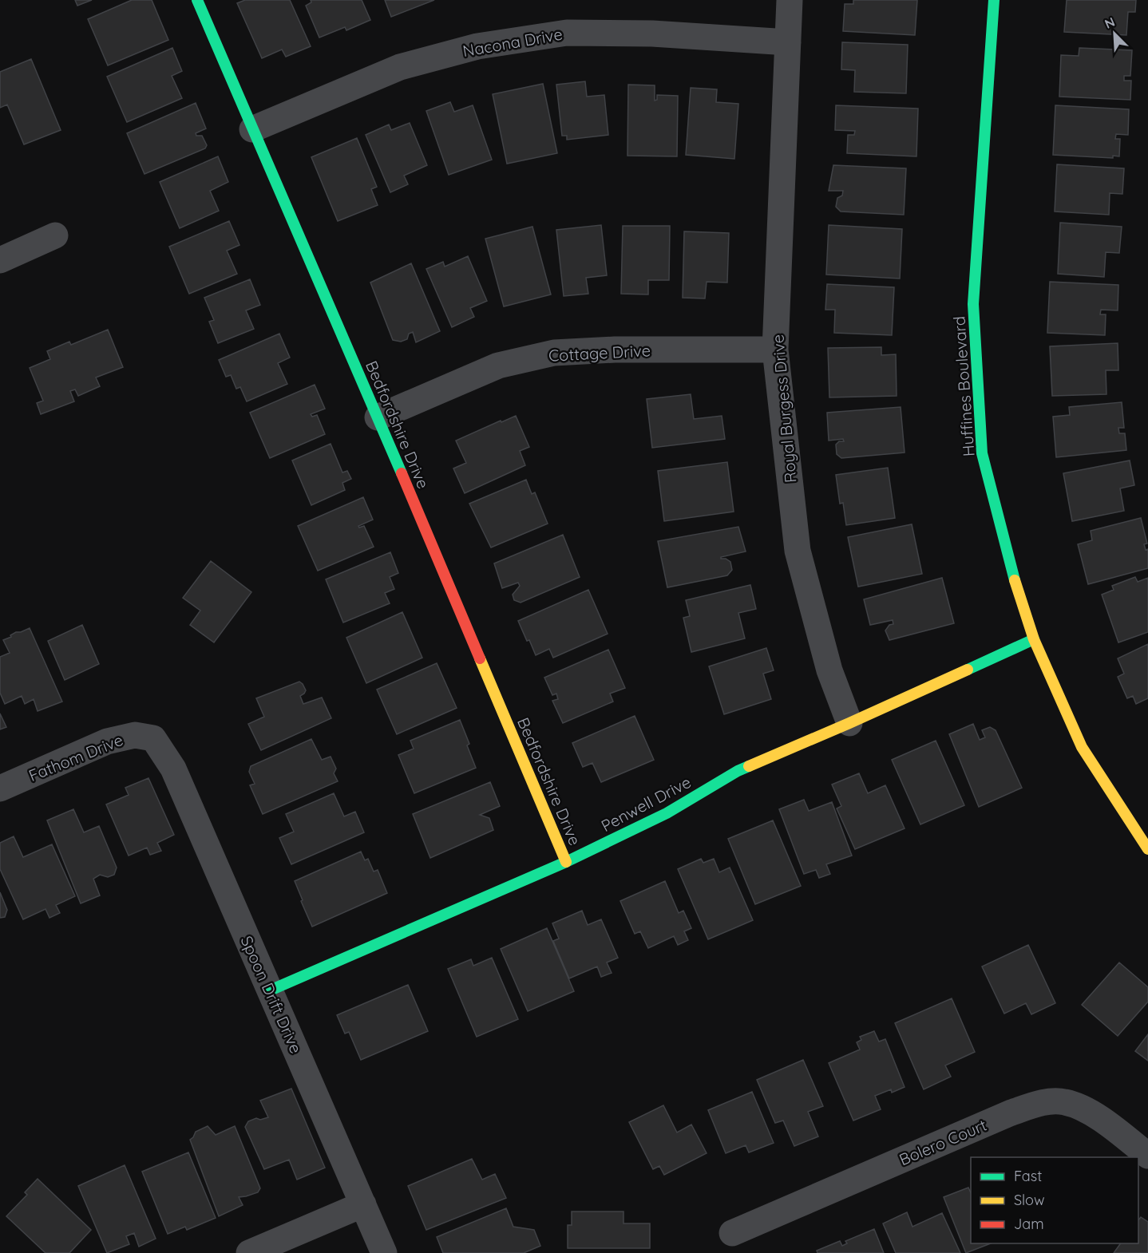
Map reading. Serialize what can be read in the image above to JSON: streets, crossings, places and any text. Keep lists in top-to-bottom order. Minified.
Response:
{"streets":{"street":["Nacona Drive","Cottage Drive","Huffines Boulevard","Royal Burgess Drive","Bedfordshire Drive","Fathom Drive","Penwell Drive","Spoon Drift Drive","Bolero Court"]},"crossings":[["Nacona Drive","Royal Burgess Drive"],["Nacona Drive","Bedfordshire Drive"],["Cottage Drive","Royal Burgess Drive"],["Cottage Drive","Bedfordshire Drive"],["Huffines Boulevard","Penwell Drive"],["Royal Burgess Drive","Penwell Drive"],["Bedfordshire Drive","Penwell Drive"],["Fathom Drive","Spoon Drift Drive"],["Penwell Drive","Spoon Drift Drive"]],"legend":["Fast","Slow","Jam"],"north":"top left"}
